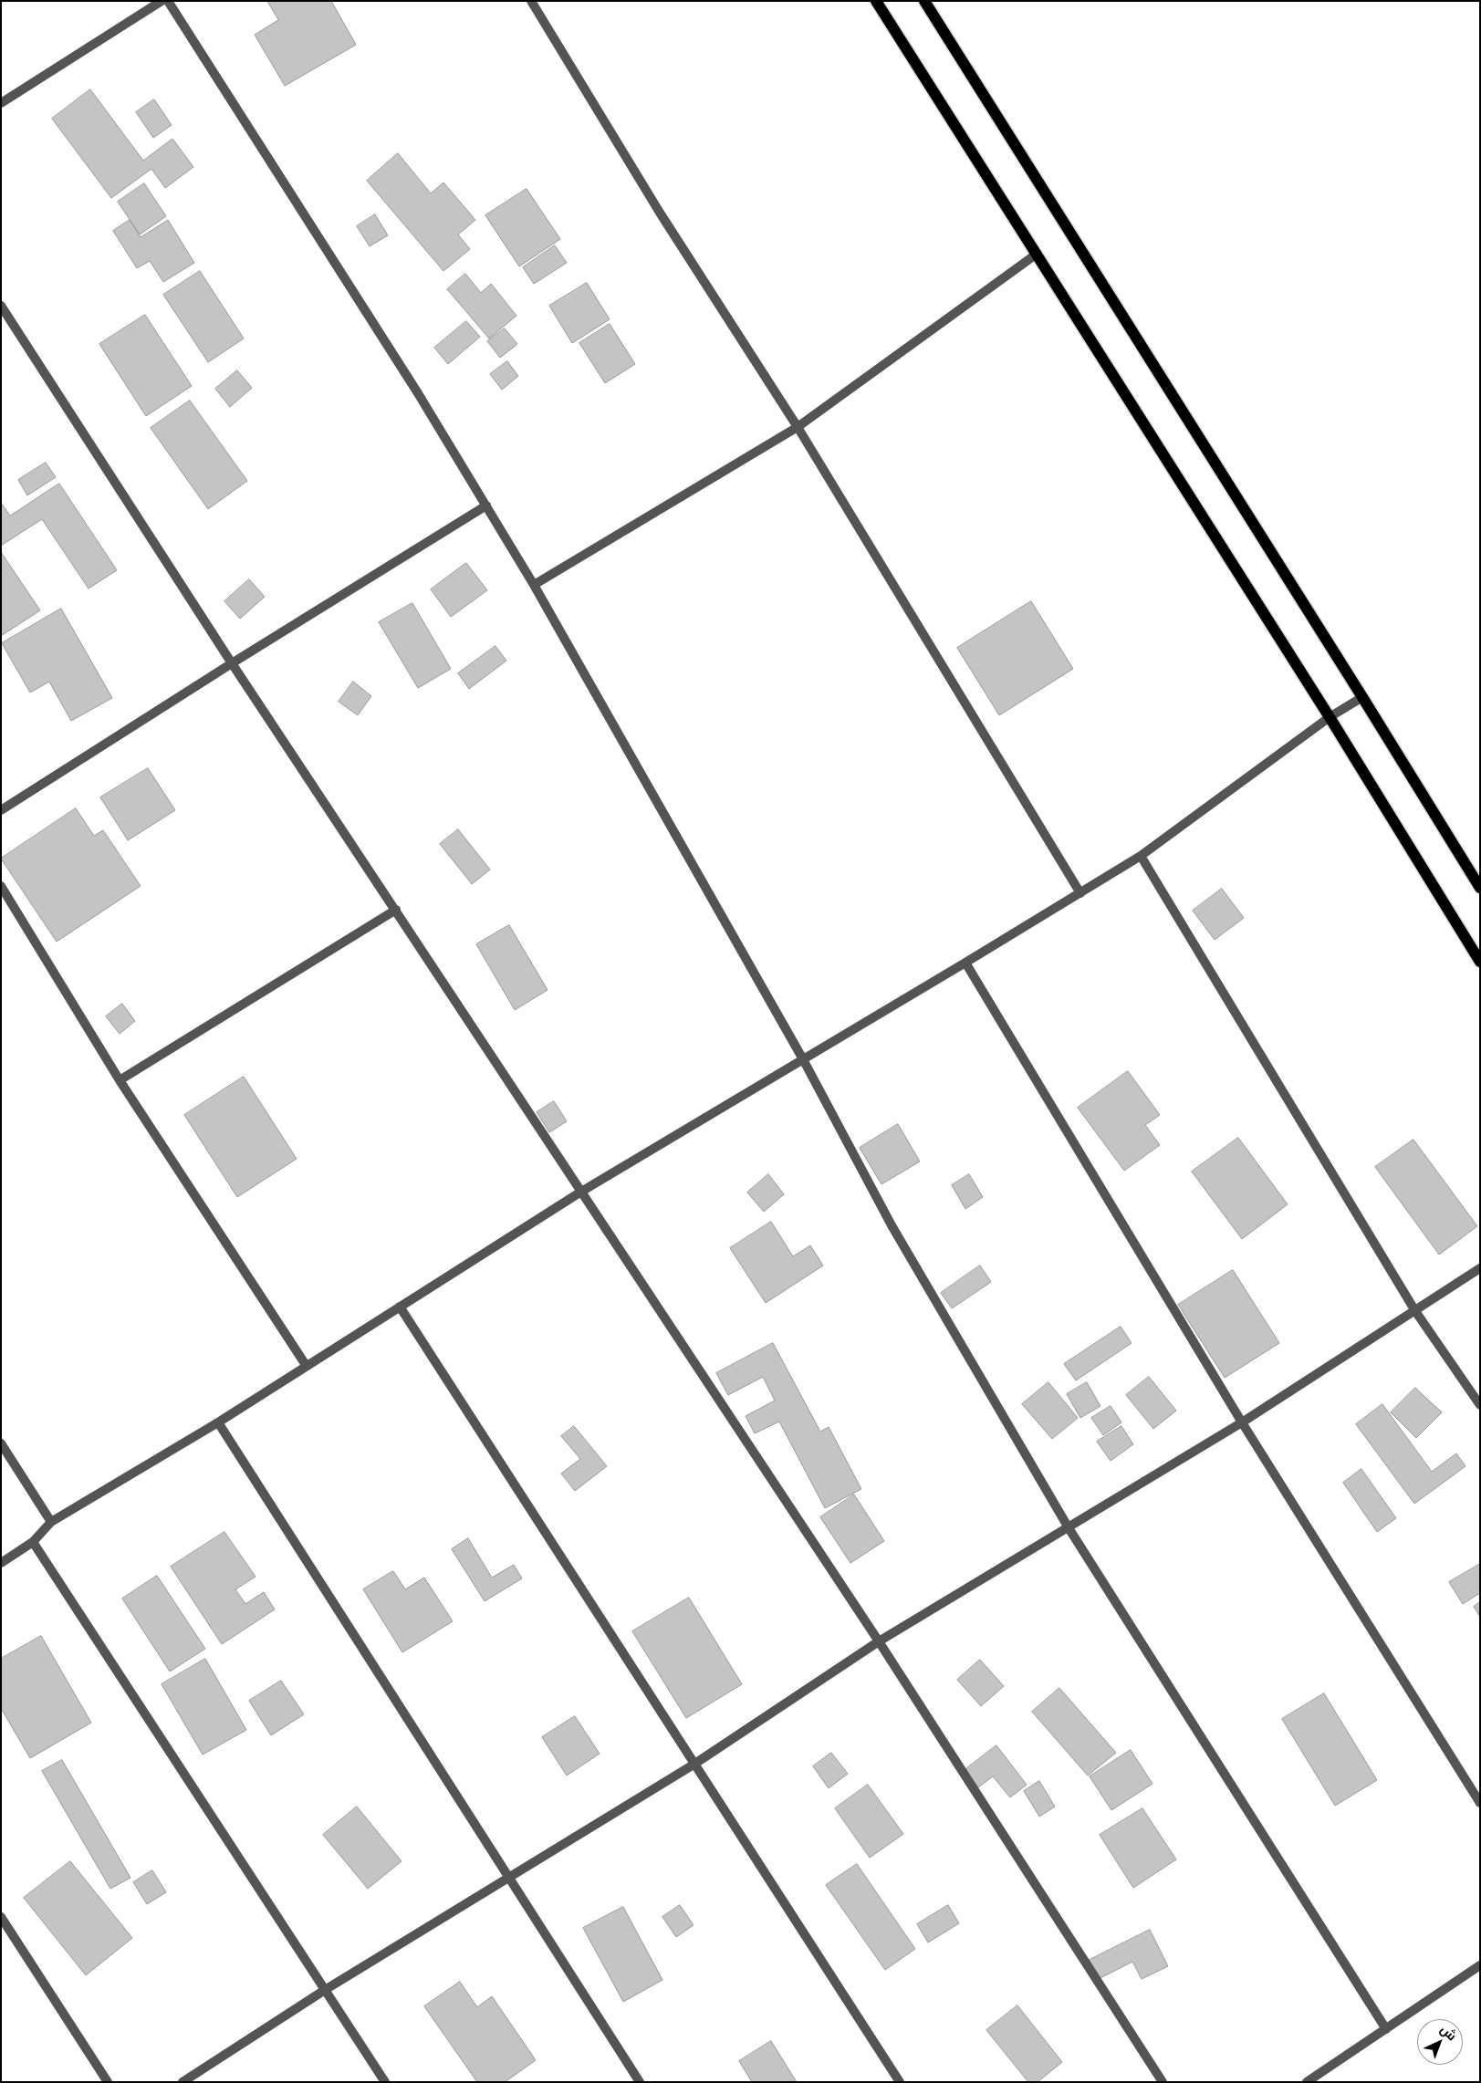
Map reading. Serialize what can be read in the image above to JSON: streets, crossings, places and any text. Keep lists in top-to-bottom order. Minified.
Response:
{"north":"top right"}
